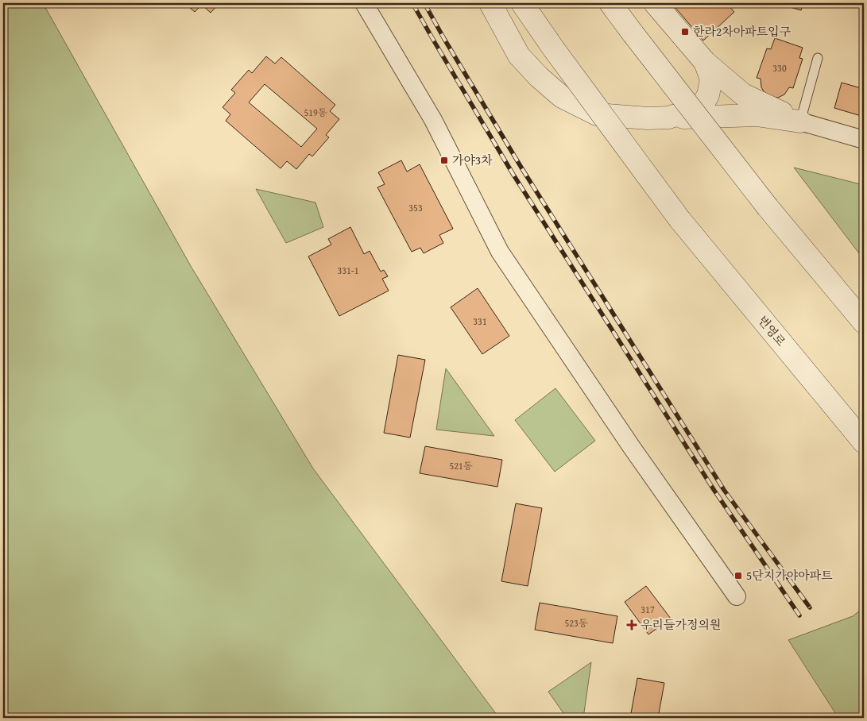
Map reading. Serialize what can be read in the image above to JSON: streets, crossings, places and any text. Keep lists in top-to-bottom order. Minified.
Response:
{"streets":{"street":["번영로"]},"places":{"transit":["한라2차아파트입구","가야3차","5단지가야아파트"],"health":["우리들가정의원"]},"house_numbers":["330","519동","353","331-1","331","521동","317","523동"]}
